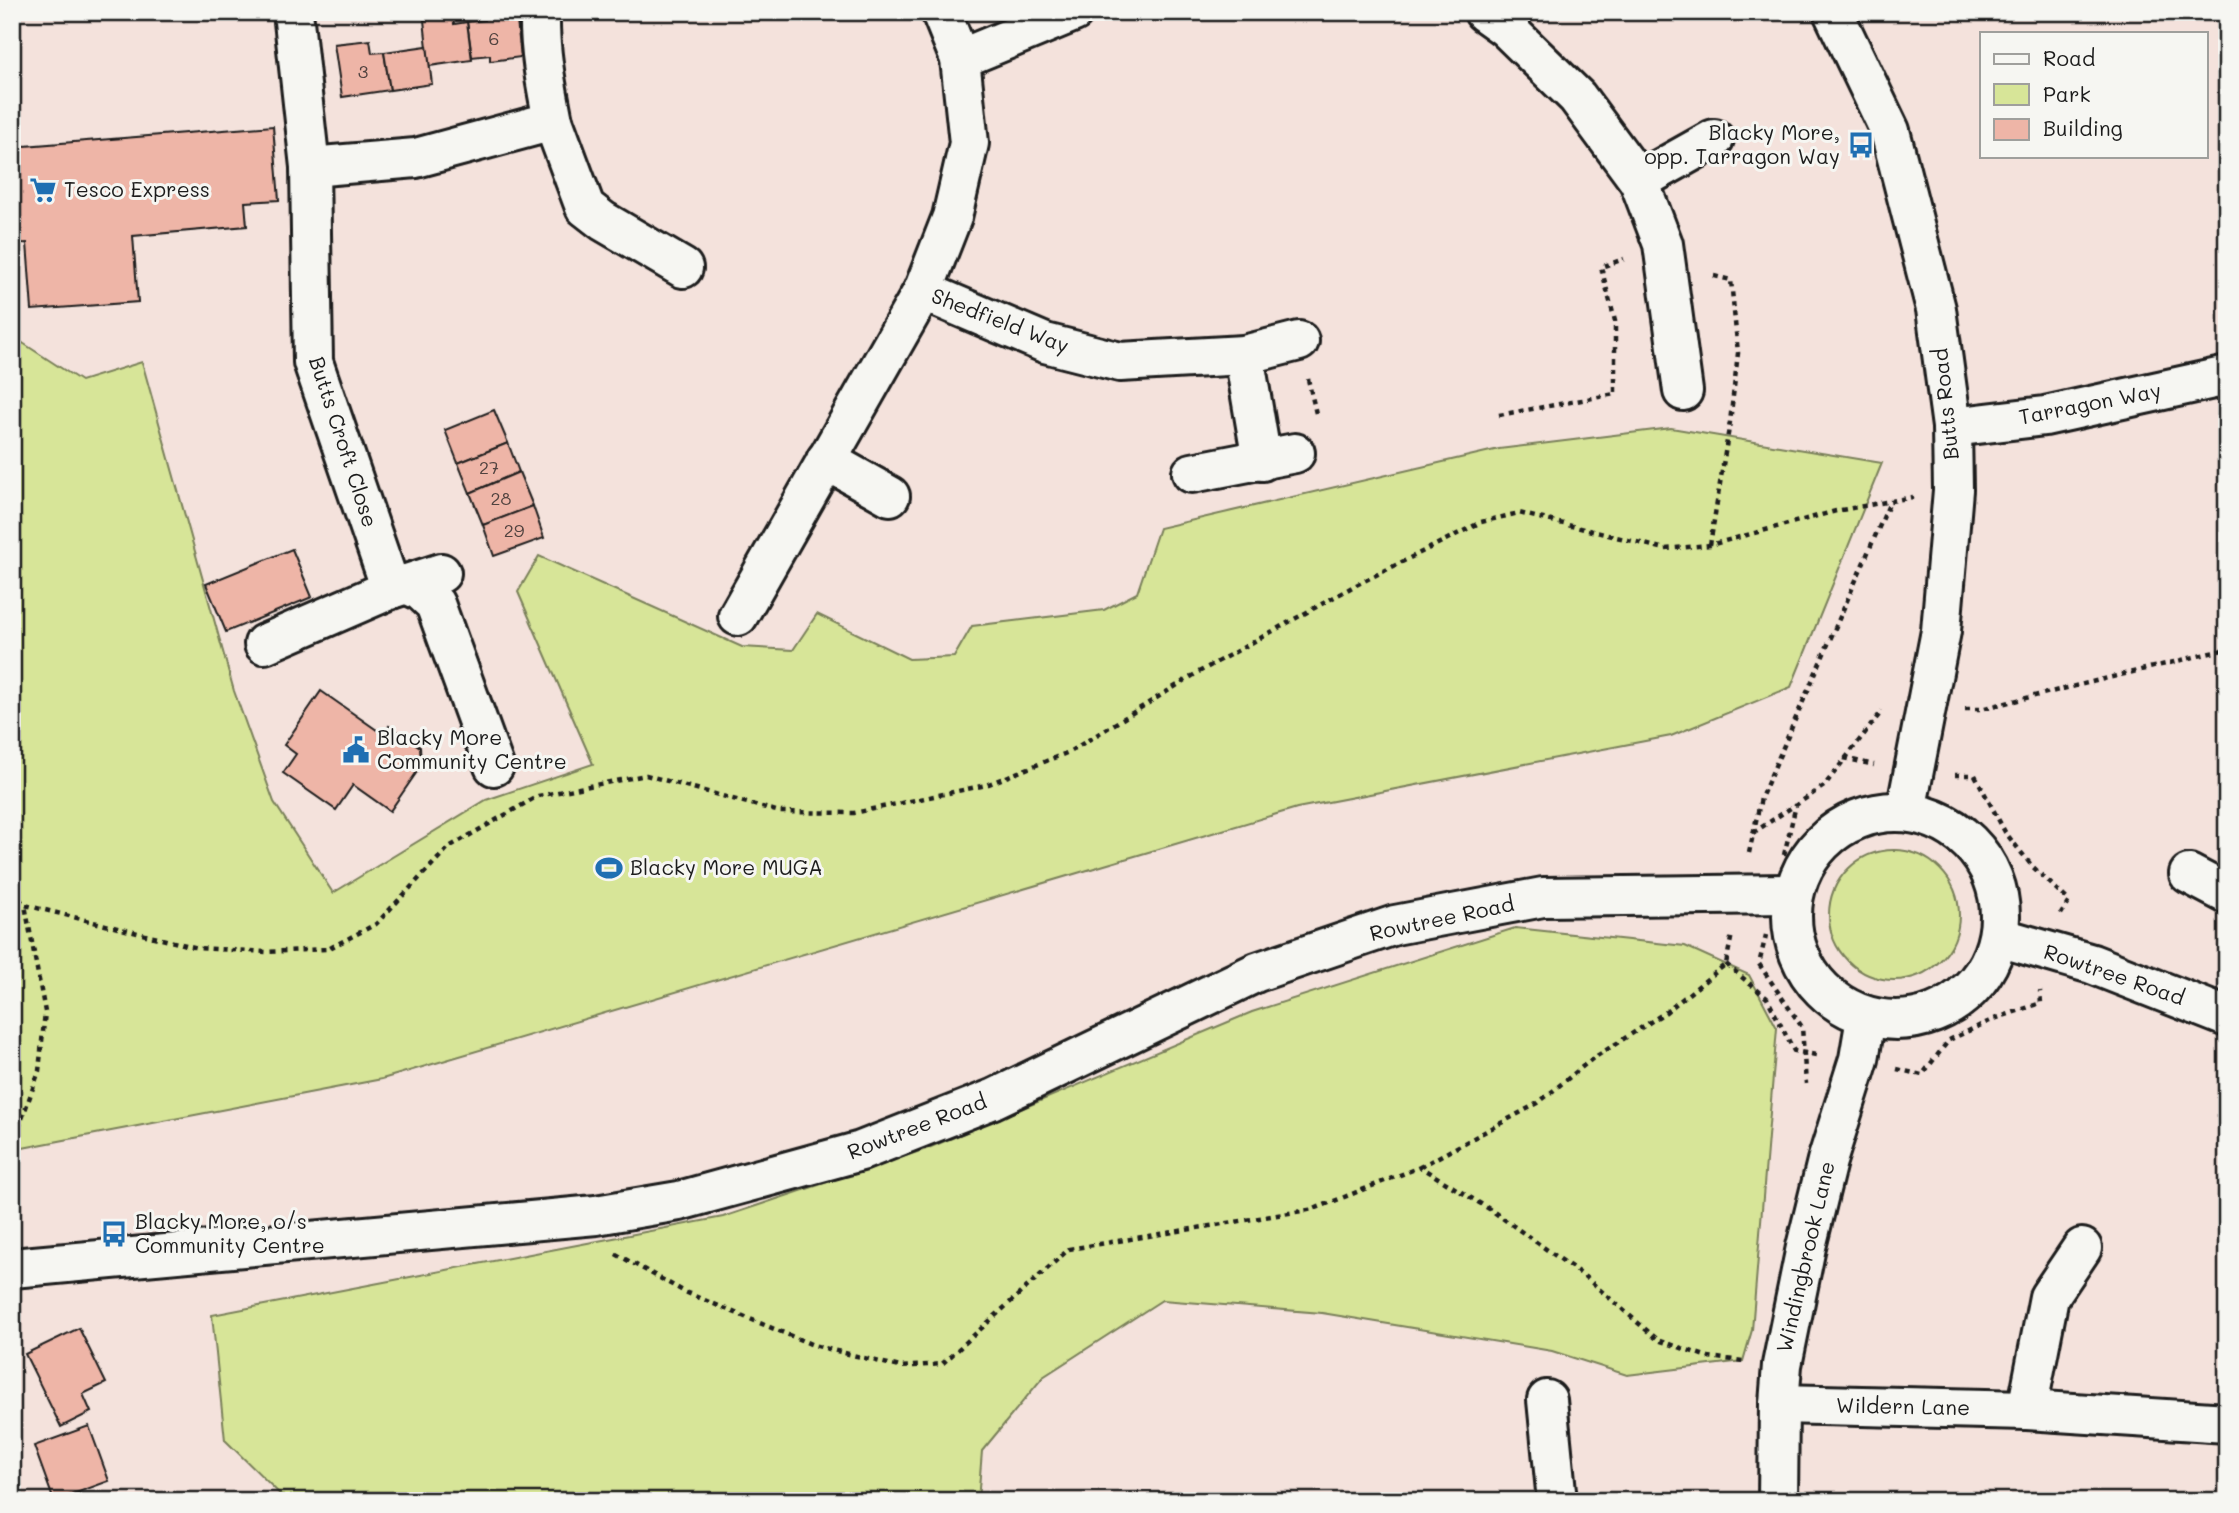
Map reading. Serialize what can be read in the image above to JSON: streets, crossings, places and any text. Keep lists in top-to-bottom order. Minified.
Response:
{"streets":{"street":["Shedfield Way","Butts Road","Tarragon Way","Butts Croft Close","Rowtree Road","Windingbrook Lane","Wildern Lane"]},"crossings":[["Butts Road","Tarragon Way"],["Butts Road","Rowtree Road"],["Butts Road","Windingbrook Lane"],["Rowtree Road","Windingbrook Lane"],["Windingbrook Lane","Wildern Lane"]],"places":{"bus stop":["Blacky More, opp. Tarragon Way","Blacky More, o/s Community Centre"],"supermarket":["Tesco Express"],"public building":["Blacky More Community Centre"],"sports":["Blacky More MUGA"]},"house_numbers":["6","3","27","28","29"],"legend":["Road","Park","Building"]}
